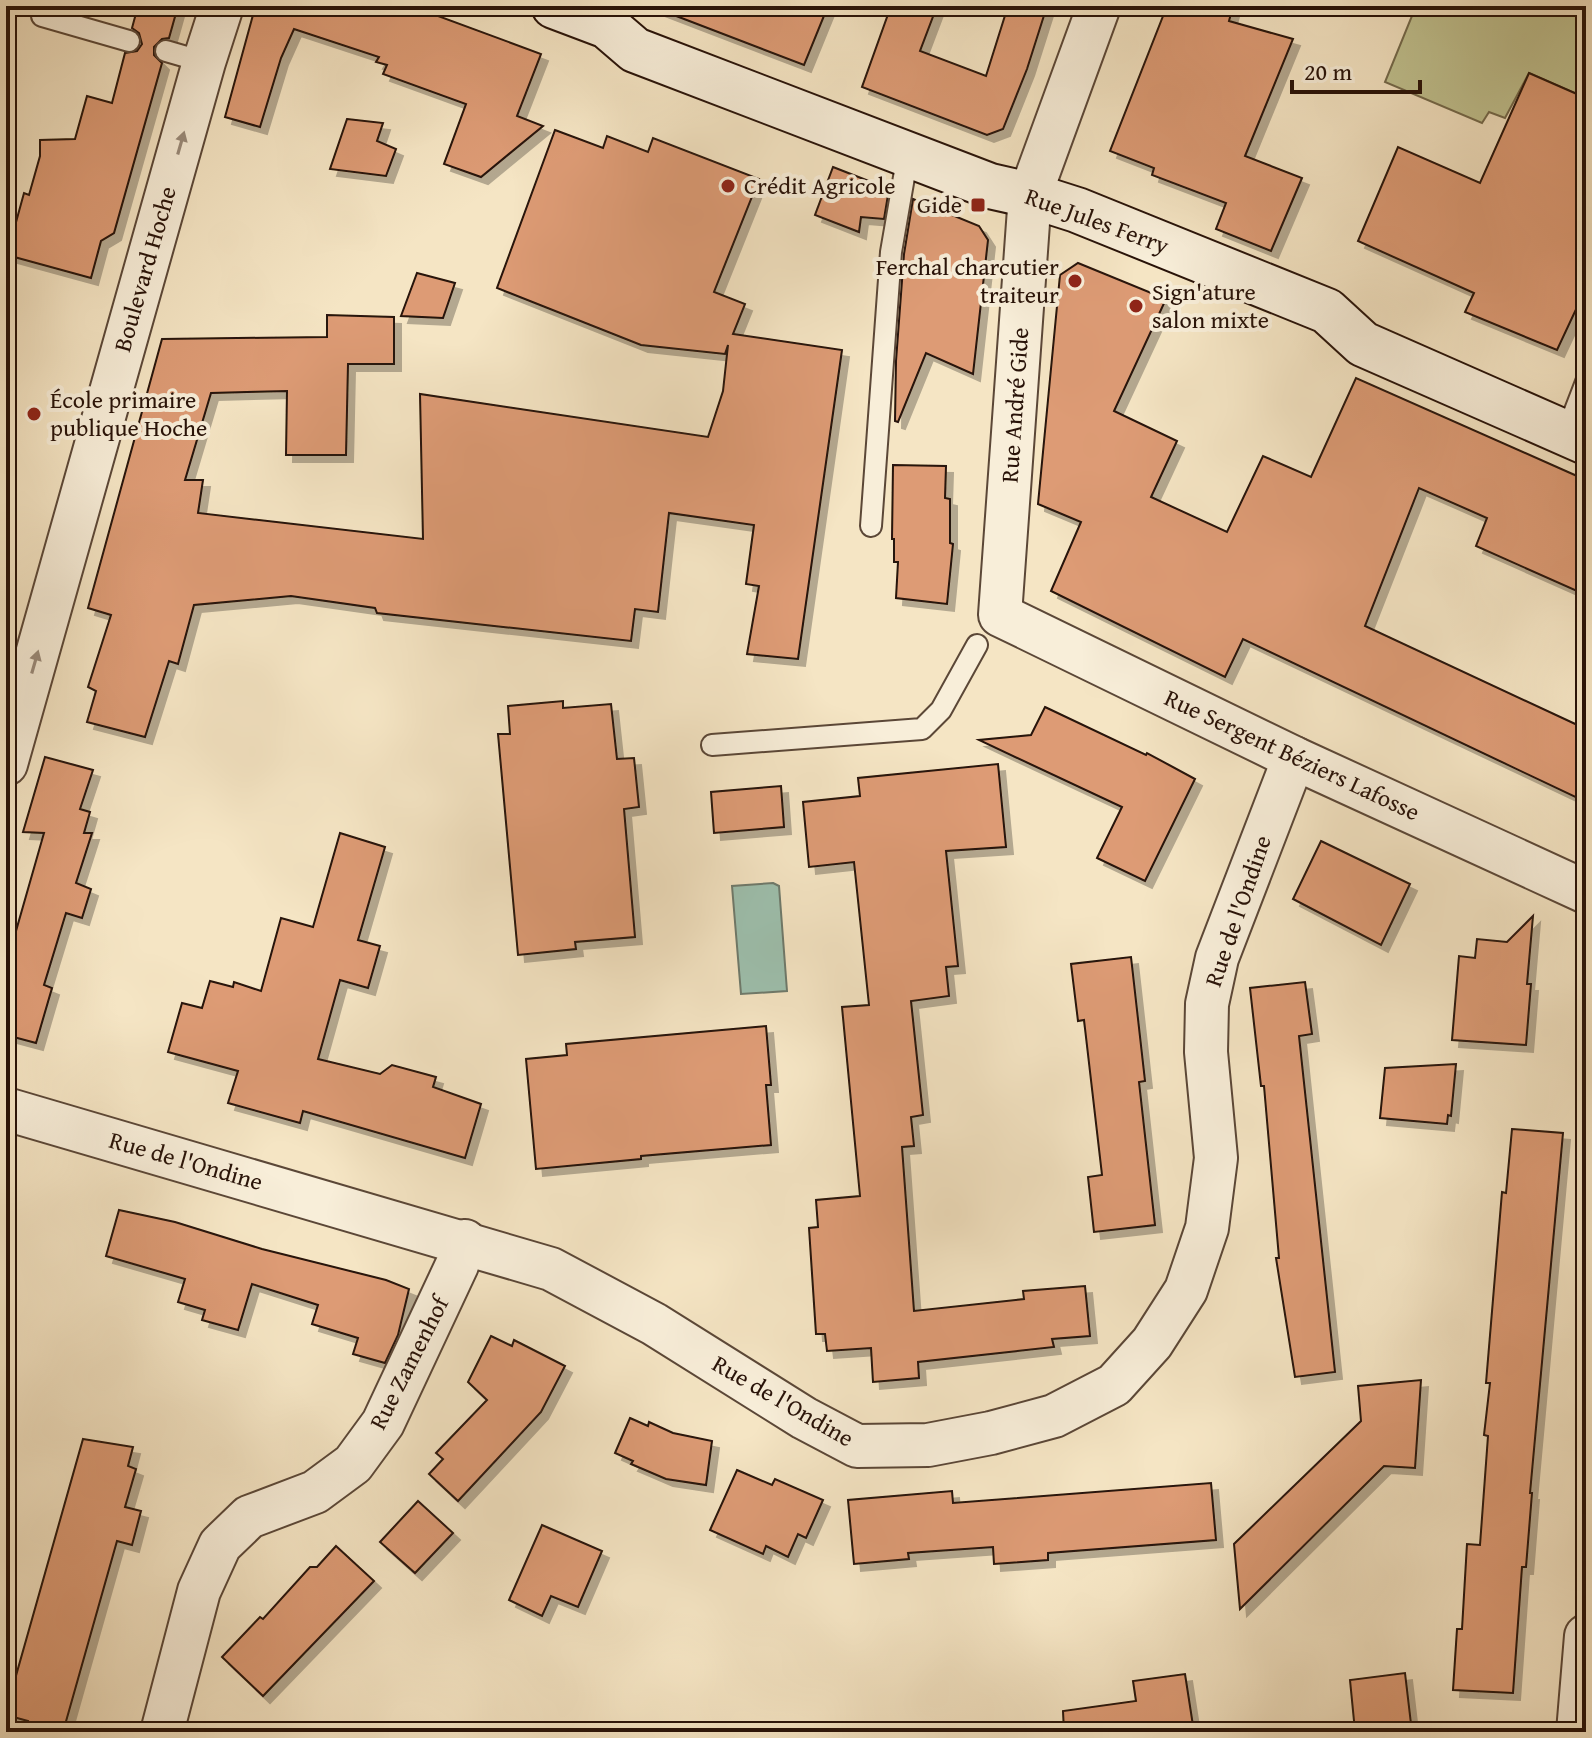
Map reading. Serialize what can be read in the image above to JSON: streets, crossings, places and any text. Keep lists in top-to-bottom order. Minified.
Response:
{"streets":{"street":["Rue Jules Ferry","Boulevard Hoche","Rue André Gide","Rue Sergent Béziers Lafosse","Rue de l'Ondine","Rue Zamenhof"]},"crossings":[["Rue Jules Ferry","Rue André Gide"],["Rue André Gide","Rue Sergent Béziers Lafosse"],["Rue Sergent Béziers Lafosse","Rue de l'Ondine"],["Rue de l'Ondine","Rue Zamenhof"]],"one_way":["Boulevard Hoche"],"places":{"other":["Crédit Agricole","Ferchal charcutier traiteur","Sign'ature salon mixte","École primaire publique Hoche"],"transit":["Gide"]},"scale_bar":"20 m"}
